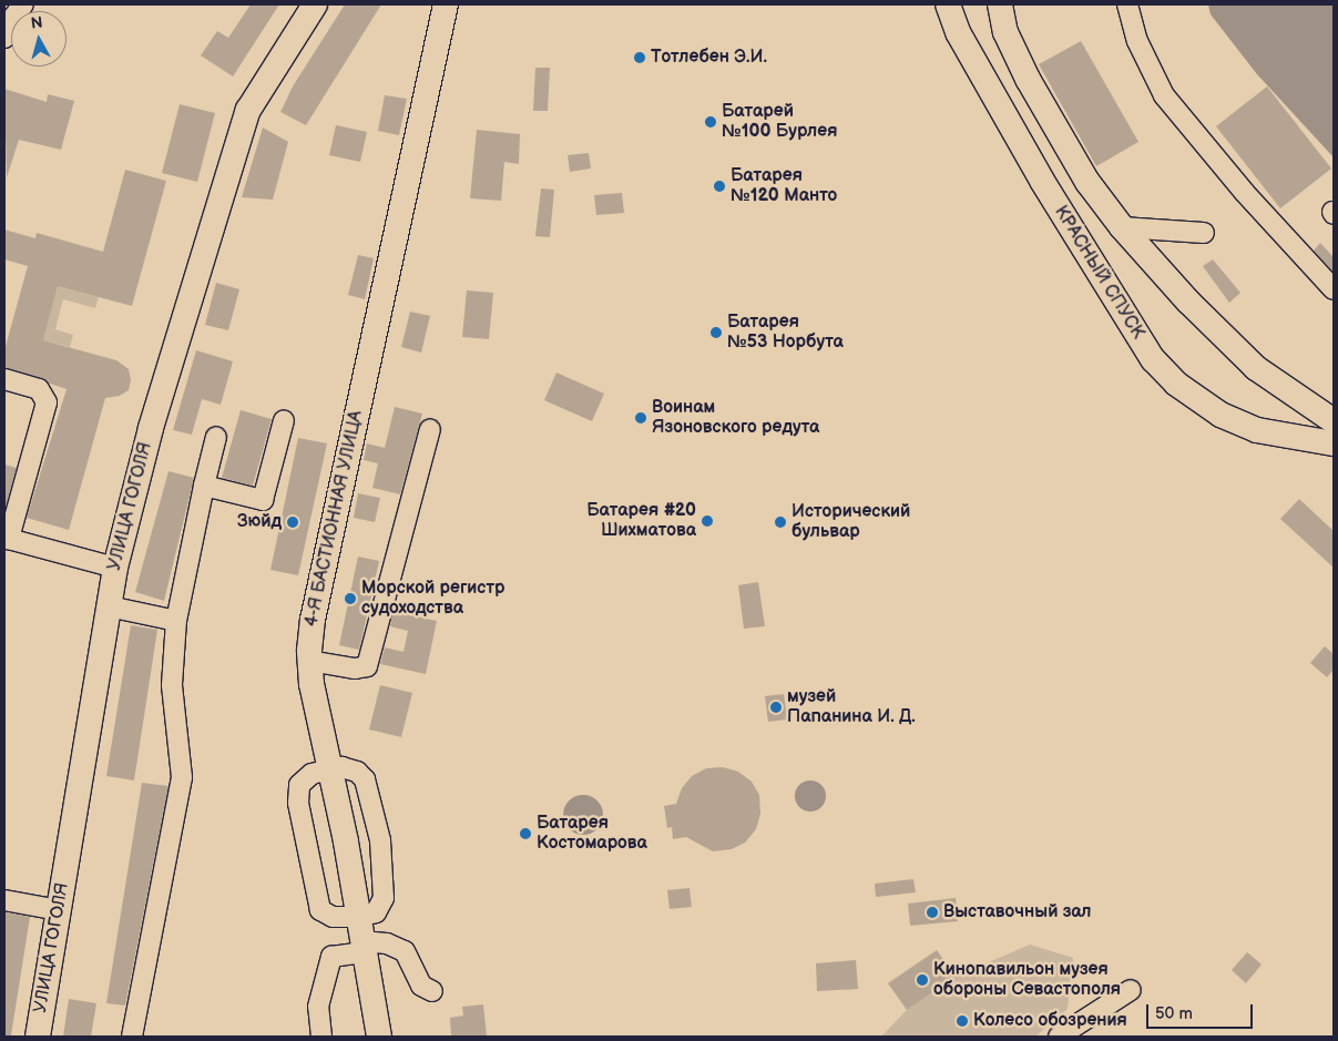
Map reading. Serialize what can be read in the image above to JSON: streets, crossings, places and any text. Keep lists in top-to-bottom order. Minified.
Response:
{"streets":{"main road":["КРАСНЫЙ СПУСК","УЛИЦА ГОГОЛЯ","4-Я БАСТИОННАЯ УЛИЦА"]},"places":["Тотлебен Э.И.","Батарей №100 Бурлея","Батарея №120 Манто","Батарея №53 Норбута","Воинам Язоновского редута","Батарея #20 Шихматова","Зюйд","Исторический бульвар","Морской регистр судоходства","музей Папанина И. Д.","Батарея Костомарова","Выставочный зал","Кинопавильон музея обороны Севастополя","Колесо обозрения"],"scale_bar":"50 m","north":"top"}
